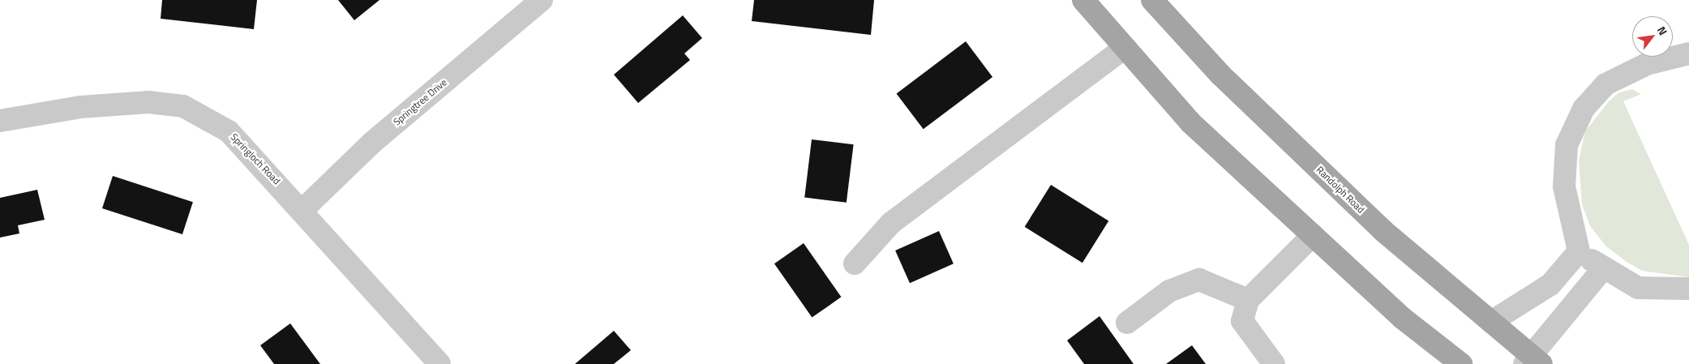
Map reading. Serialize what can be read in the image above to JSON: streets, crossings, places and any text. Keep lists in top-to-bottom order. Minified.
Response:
{"streets":{"main road":["Randolph Road"],"street":["Springtree Drive","Springloch Road"]},"crossings":[["Springtree Drive","Springloch Road"]],"north":"top right"}
